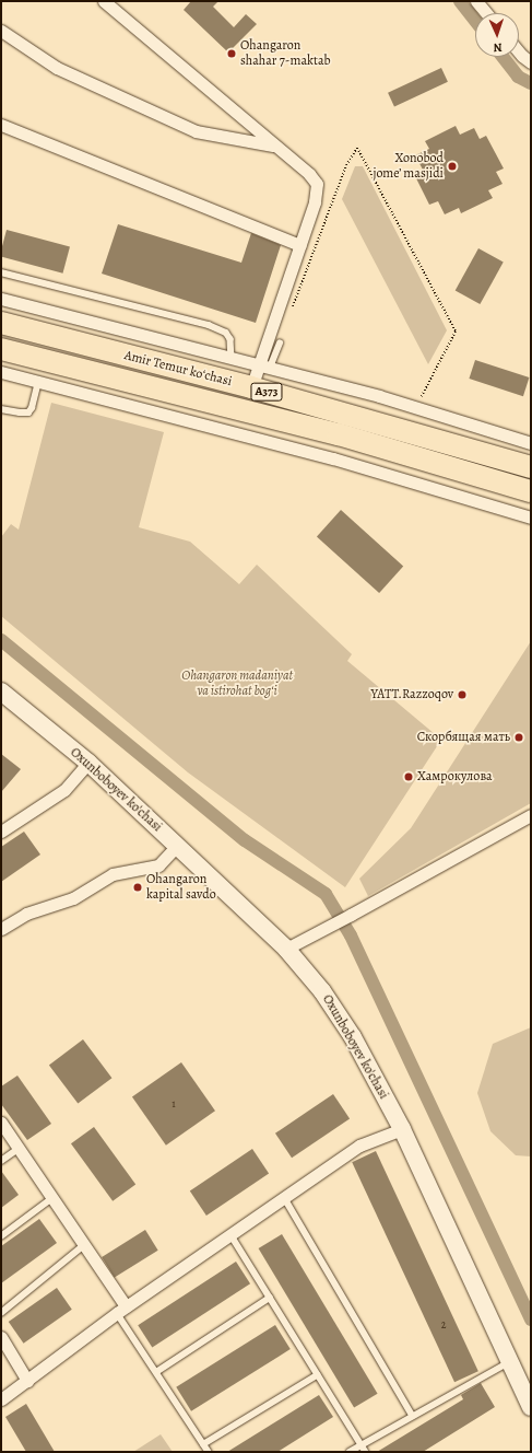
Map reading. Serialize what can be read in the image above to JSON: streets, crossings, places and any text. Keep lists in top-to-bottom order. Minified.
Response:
{"streets":{"highway":["Amir Temur koʻchasi","A373"],"main road":["Oxunboboyev ko'chasi"]},"parks":["Ohangaron madaniyat va istirohat bogʻi"],"places":["Ohangaron shahar 7-maktab","Xonobod jome’ masjidi","YATT.Razzoqov","Скорбящая мать","Хамрокулова","Ohangaron kapital savdo"],"house_numbers":["1","2"],"north":"bottom"}
